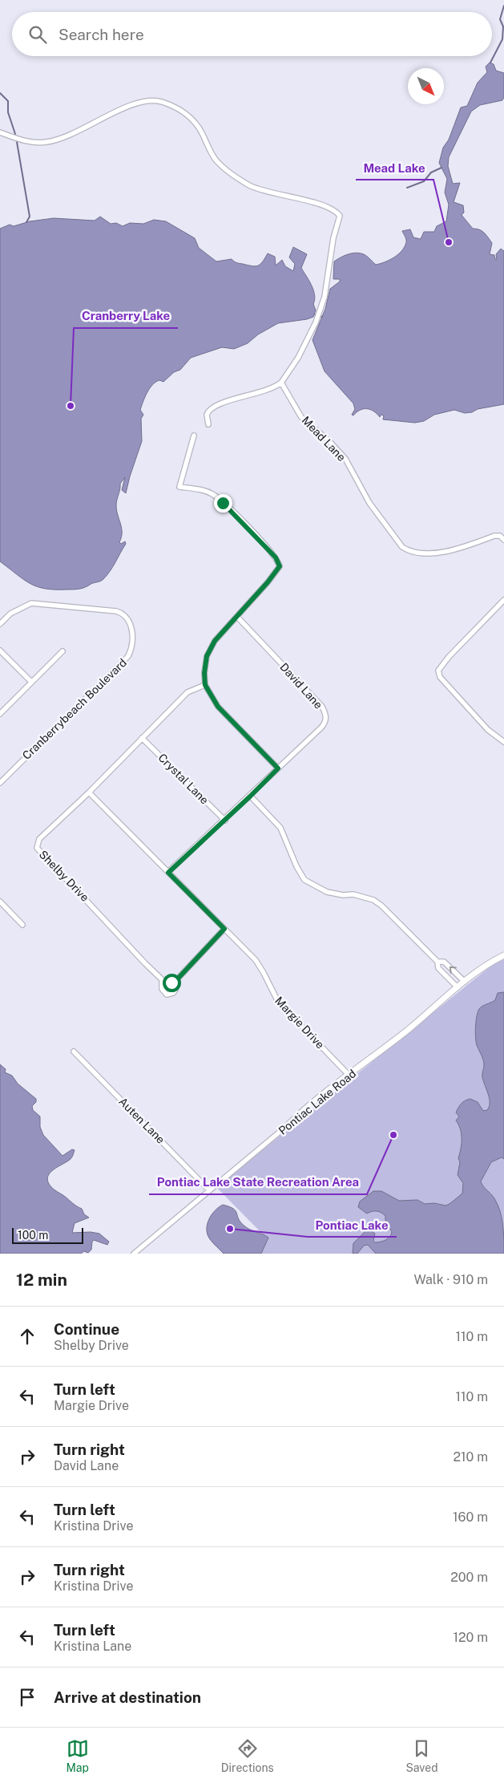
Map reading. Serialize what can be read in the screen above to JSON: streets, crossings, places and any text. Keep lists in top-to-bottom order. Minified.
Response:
{"streets":{"street":["Mead Lane","David Lane","Cranberrybeach Boulevard","Crystal Lane","Shelby Drive","Margie Drive","Pontiac Lake Road","Auten Lane"]},"crossings":[["David Lane","Crystal Lane"],["David Lane","Margie Drive"],["Crystal Lane","Shelby Drive"],["Shelby Drive","Margie Drive"],["Margie Drive","Pontiac Lake Road"],["Pontiac Lake Road","Auten Lane"]],"places":["Mead Lake","Cranberry Lake","Pontiac Lake State Recreation Area","Pontiac Lake"],"scale_bar":"100 m","north":"bottom right","page":{"search":"Search here","scale":"100 m","heading":["12 min","Walk · 910 m"],"list":[["Continue","Shelby Drive","110 m"],["Turn left","Margie Drive","110 m"],["Turn right","David Lane","210 m"],["Turn left","Kristina Drive","160 m"],["Turn right","Kristina Drive","200 m"],["Turn left","Kristina Lane","120 m"],"Arrive at destination"],"nav":["Map","Directions","Saved"]}}
